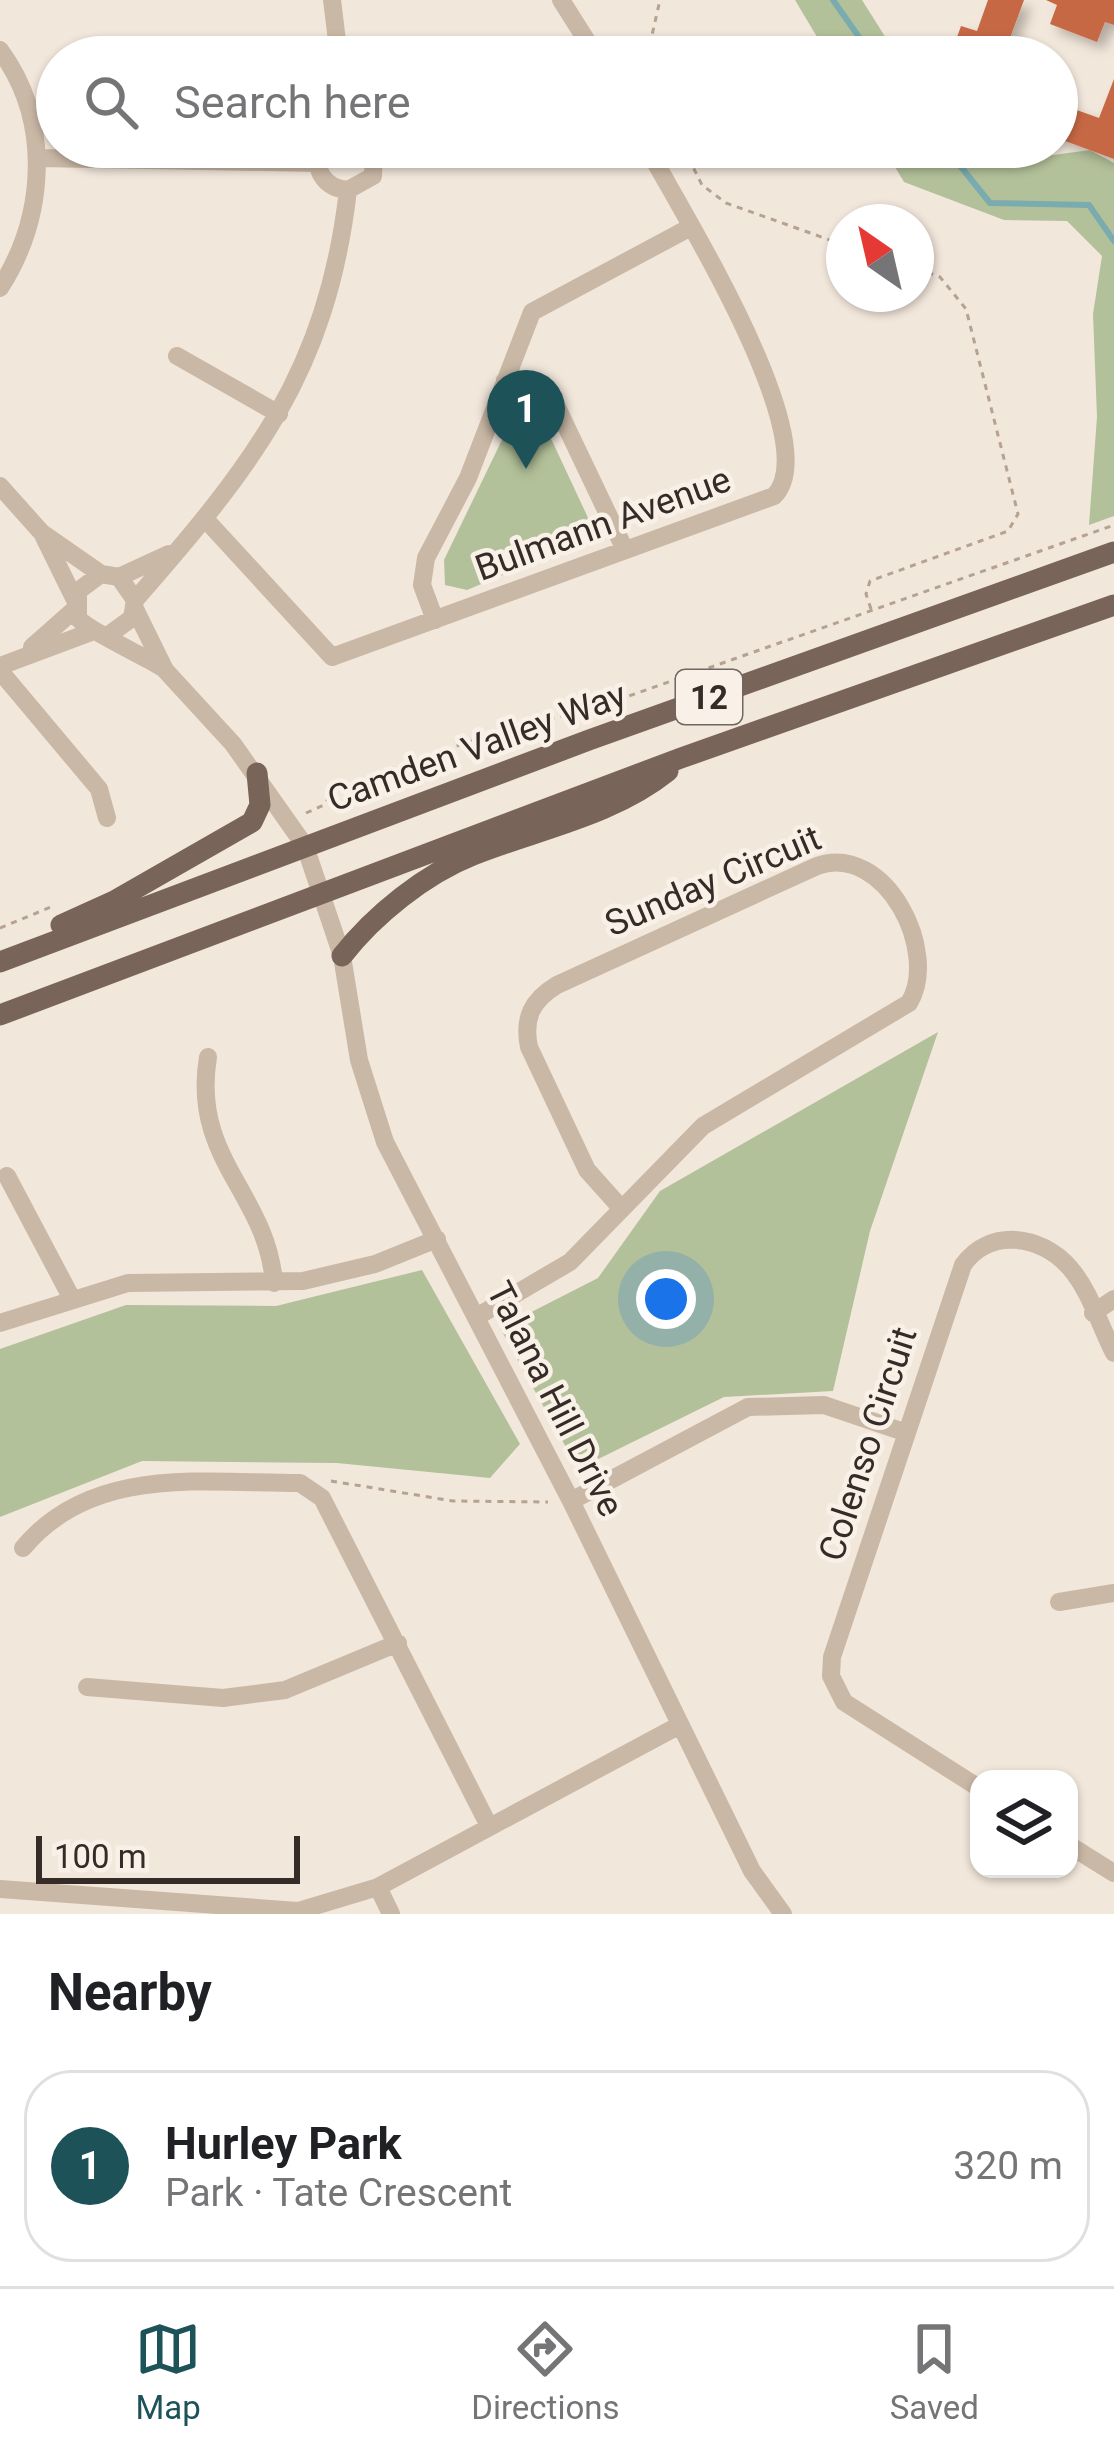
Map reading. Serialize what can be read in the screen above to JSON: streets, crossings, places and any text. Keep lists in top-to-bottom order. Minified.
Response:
{"streets":{"main road":["12","Camden Valley Way"],"street":["Bulmann Avenue","Sunday Circuit","Talana Hill Drive","Colenso Circuit"]},"crossings":[["12","Talana Hill Drive"],["Camden Valley Way","Talana Hill Drive"],["Sunday Circuit","Talana Hill Drive"]],"scale_bar":"100 m","north":"top left","page":{"search":"Search here","pins":"1","scale":"100 m","heading":"Nearby","list":[{"mark":"1","name":"Hurley Park","note":"Park · Tate Crescent","value":"320 m"}],"nav":["Map","Directions","Saved"]}}
